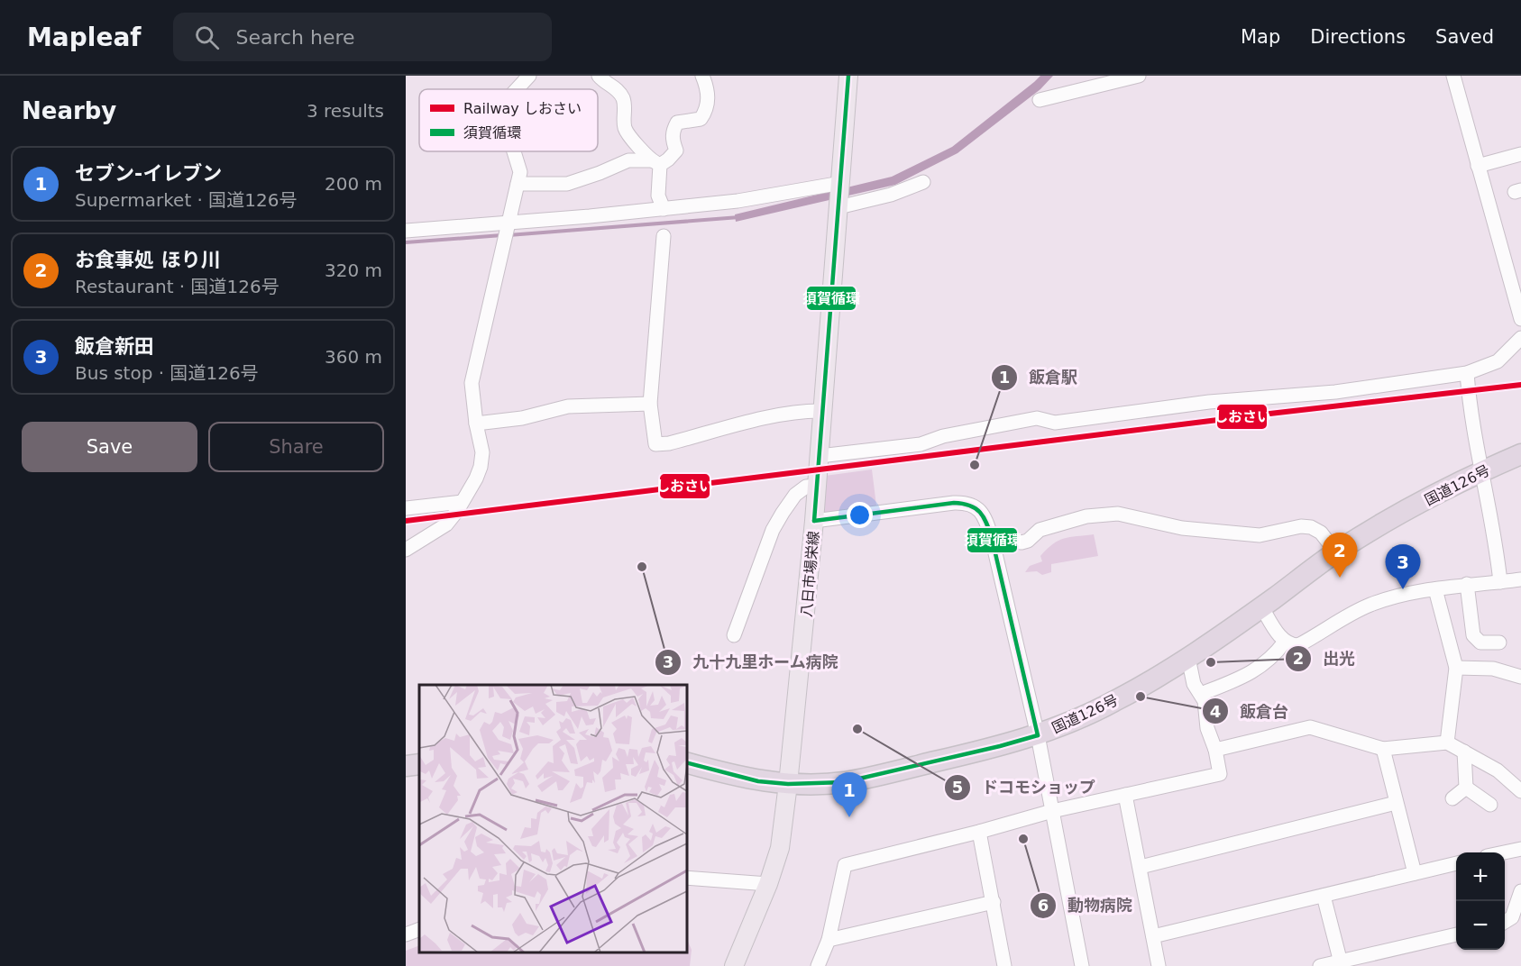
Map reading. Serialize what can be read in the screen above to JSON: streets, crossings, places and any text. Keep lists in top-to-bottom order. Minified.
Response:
{"streets":{"highway":["国道126号"],"main road":["八日市場栄線"]},"crossings":[["国道126号","八日市場栄線"]],"places":["飯倉駅","九十九里ホーム病院","出光","飯倉台","ドコモショップ","動物病院"],"lines":["transit line 須賀循環","rail line しおさい"],"legend":["Railway しおさい","須賀循環"],"page":{"header":"Mapleaf","search":"Search here","nav":["Map","Directions","Saved"],"heading":["Nearby","3 results"],"list":[{"mark":"1","name":"セブン-イレブン","note":"Supermarket · 国道126号","value":"200 m"},{"mark":"2","name":"お食事処 ほり川","note":"Restaurant · 国道126号","value":"320 m"},{"mark":"3","name":"飯倉新田","note":"Bus stop · 国道126号","value":"360 m"}],"buttons":["Save","Share"],"pins":["2","3","1"],"map_buttons":["+","−"]}}
